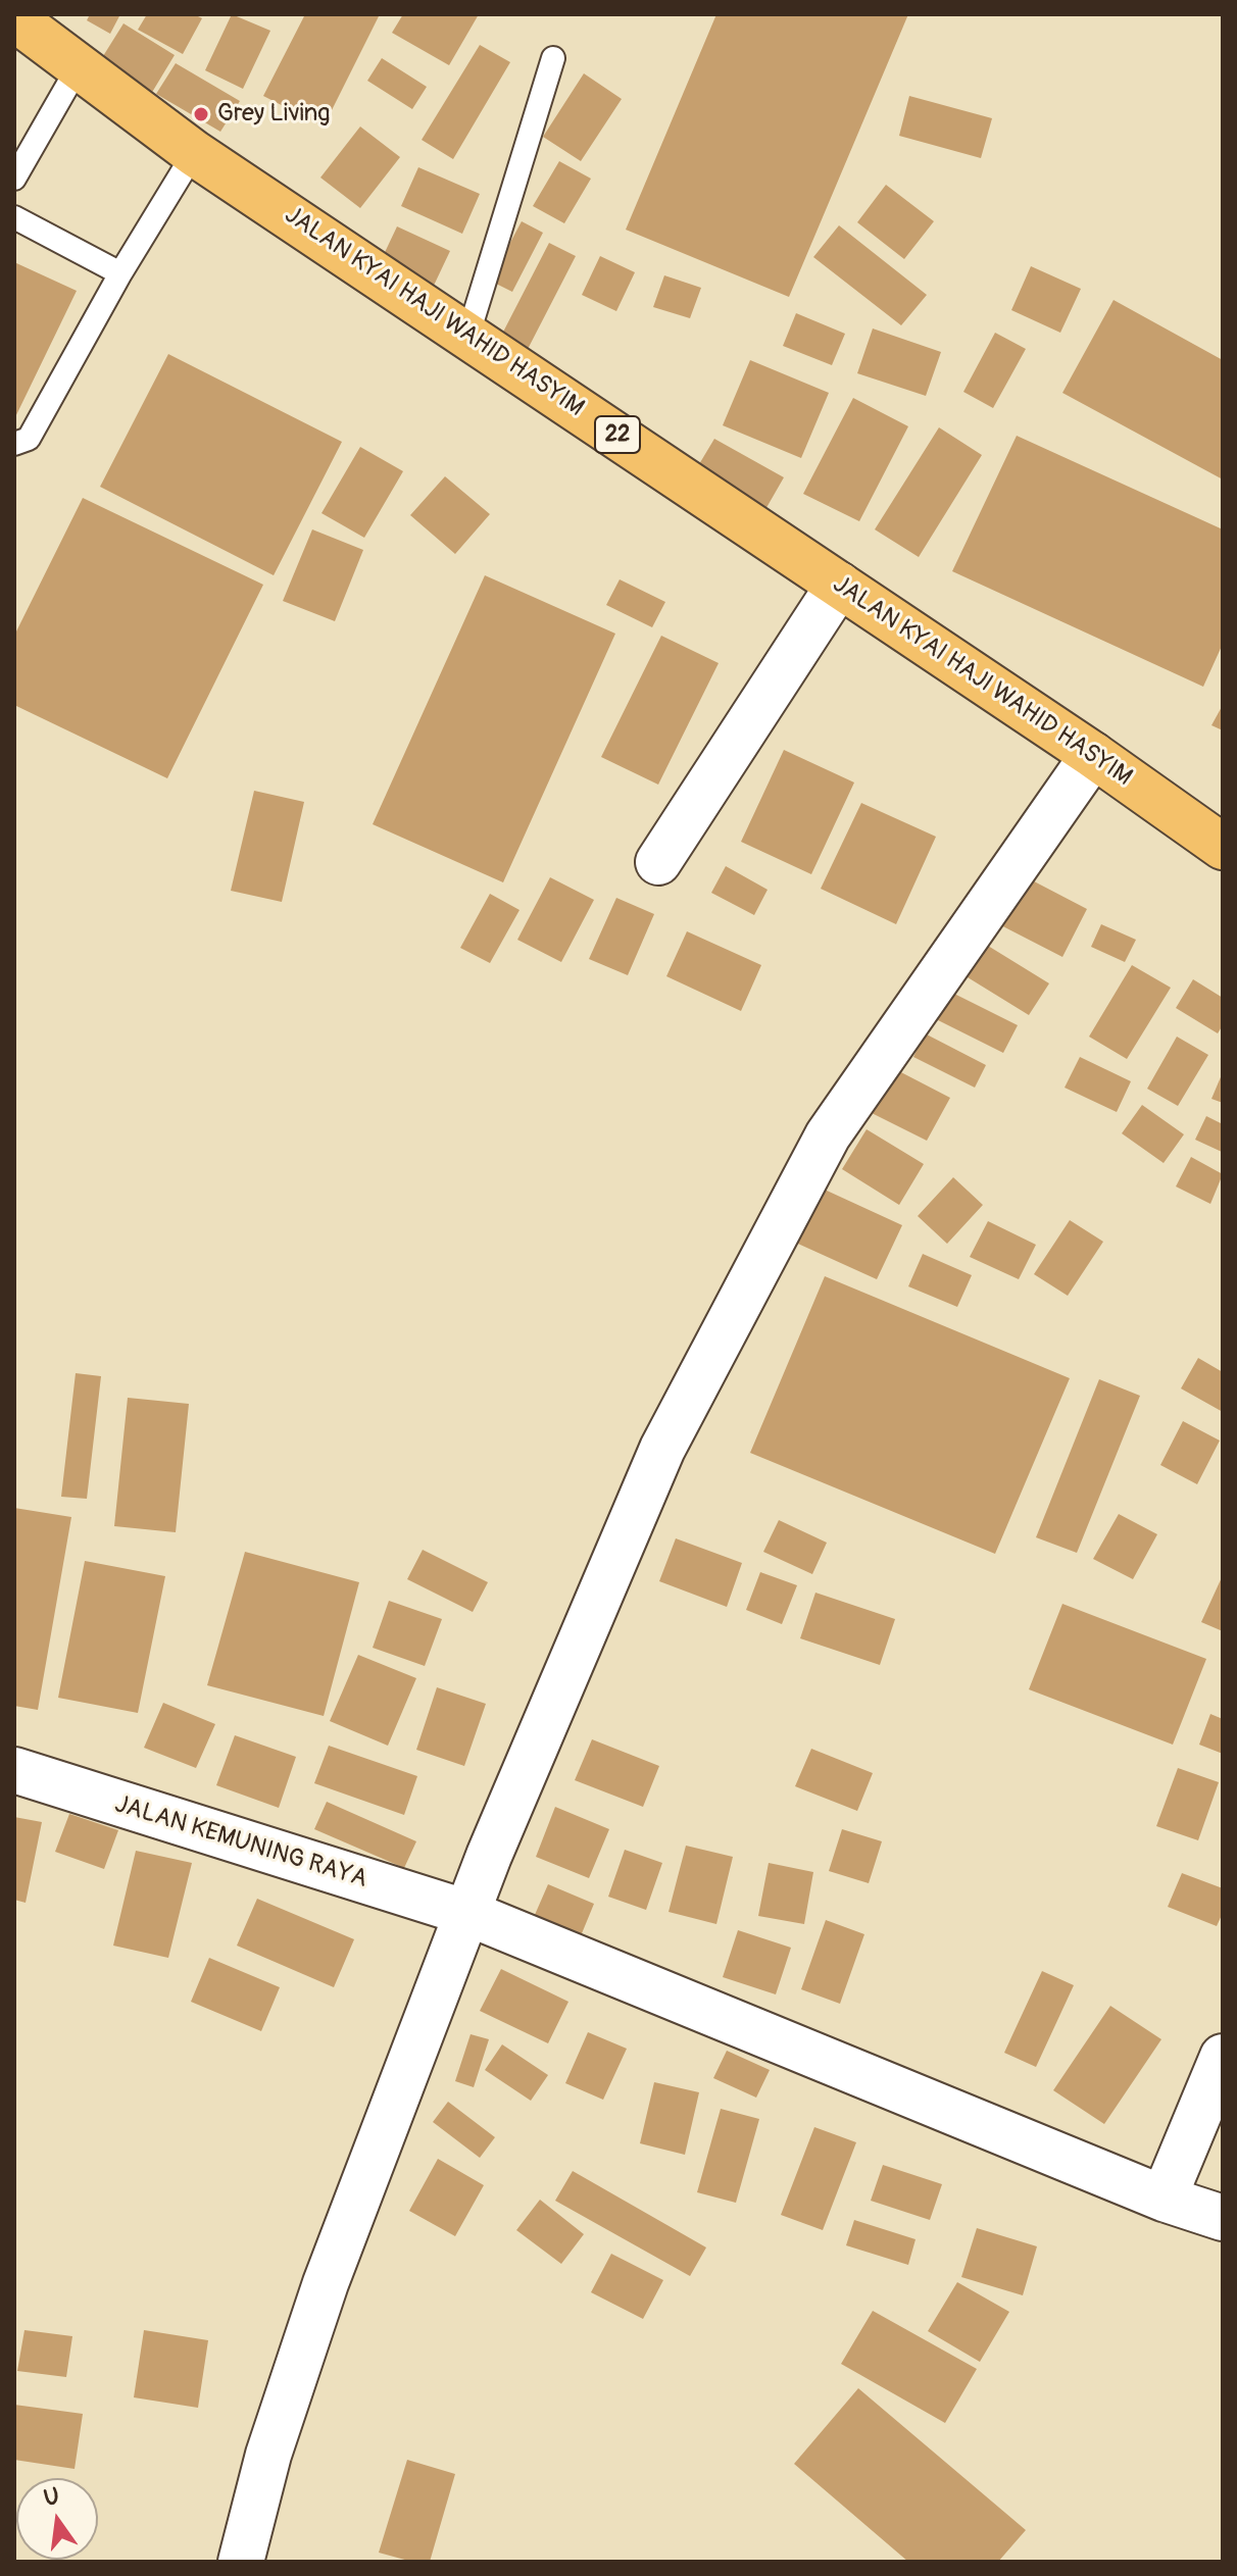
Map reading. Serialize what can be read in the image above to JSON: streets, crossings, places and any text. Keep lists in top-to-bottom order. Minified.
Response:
{"streets":{"highway":["JALAN KYAI HAJI WAHID HASYIM","22"],"street":["JALAN KEMUNING RAYA"]},"places":["Grey Living"],"north":"top"}
